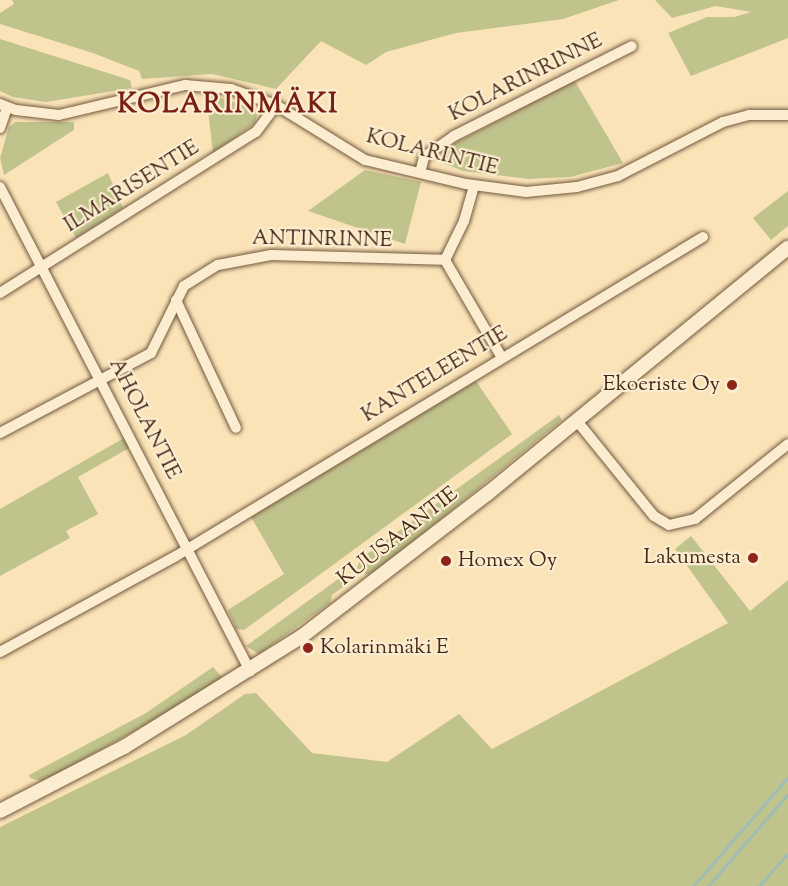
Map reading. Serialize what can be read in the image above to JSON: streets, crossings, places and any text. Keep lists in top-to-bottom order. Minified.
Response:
{"streets":{"main road":["KUUSAANTIE"],"street":["KOLARINRINNE","KOLARINTIE","ILMARISENTIE","ANTINRINNE","KANTELEENTIE","AHOLANTIE"]},"crossings":[["KOLARINRINNE","KOLARINTIE"],["KOLARINTIE","ILMARISENTIE"],["ILMARISENTIE","AHOLANTIE"],["ANTINRINNE","AHOLANTIE"],["KANTELEENTIE","AHOLANTIE"],["AHOLANTIE","KUUSAANTIE"]],"districts":["KOLARINMÄKI"],"places":["Ekoeriste Oy","Lakumesta","Homex Oy","Kolarinmäki E"]}
